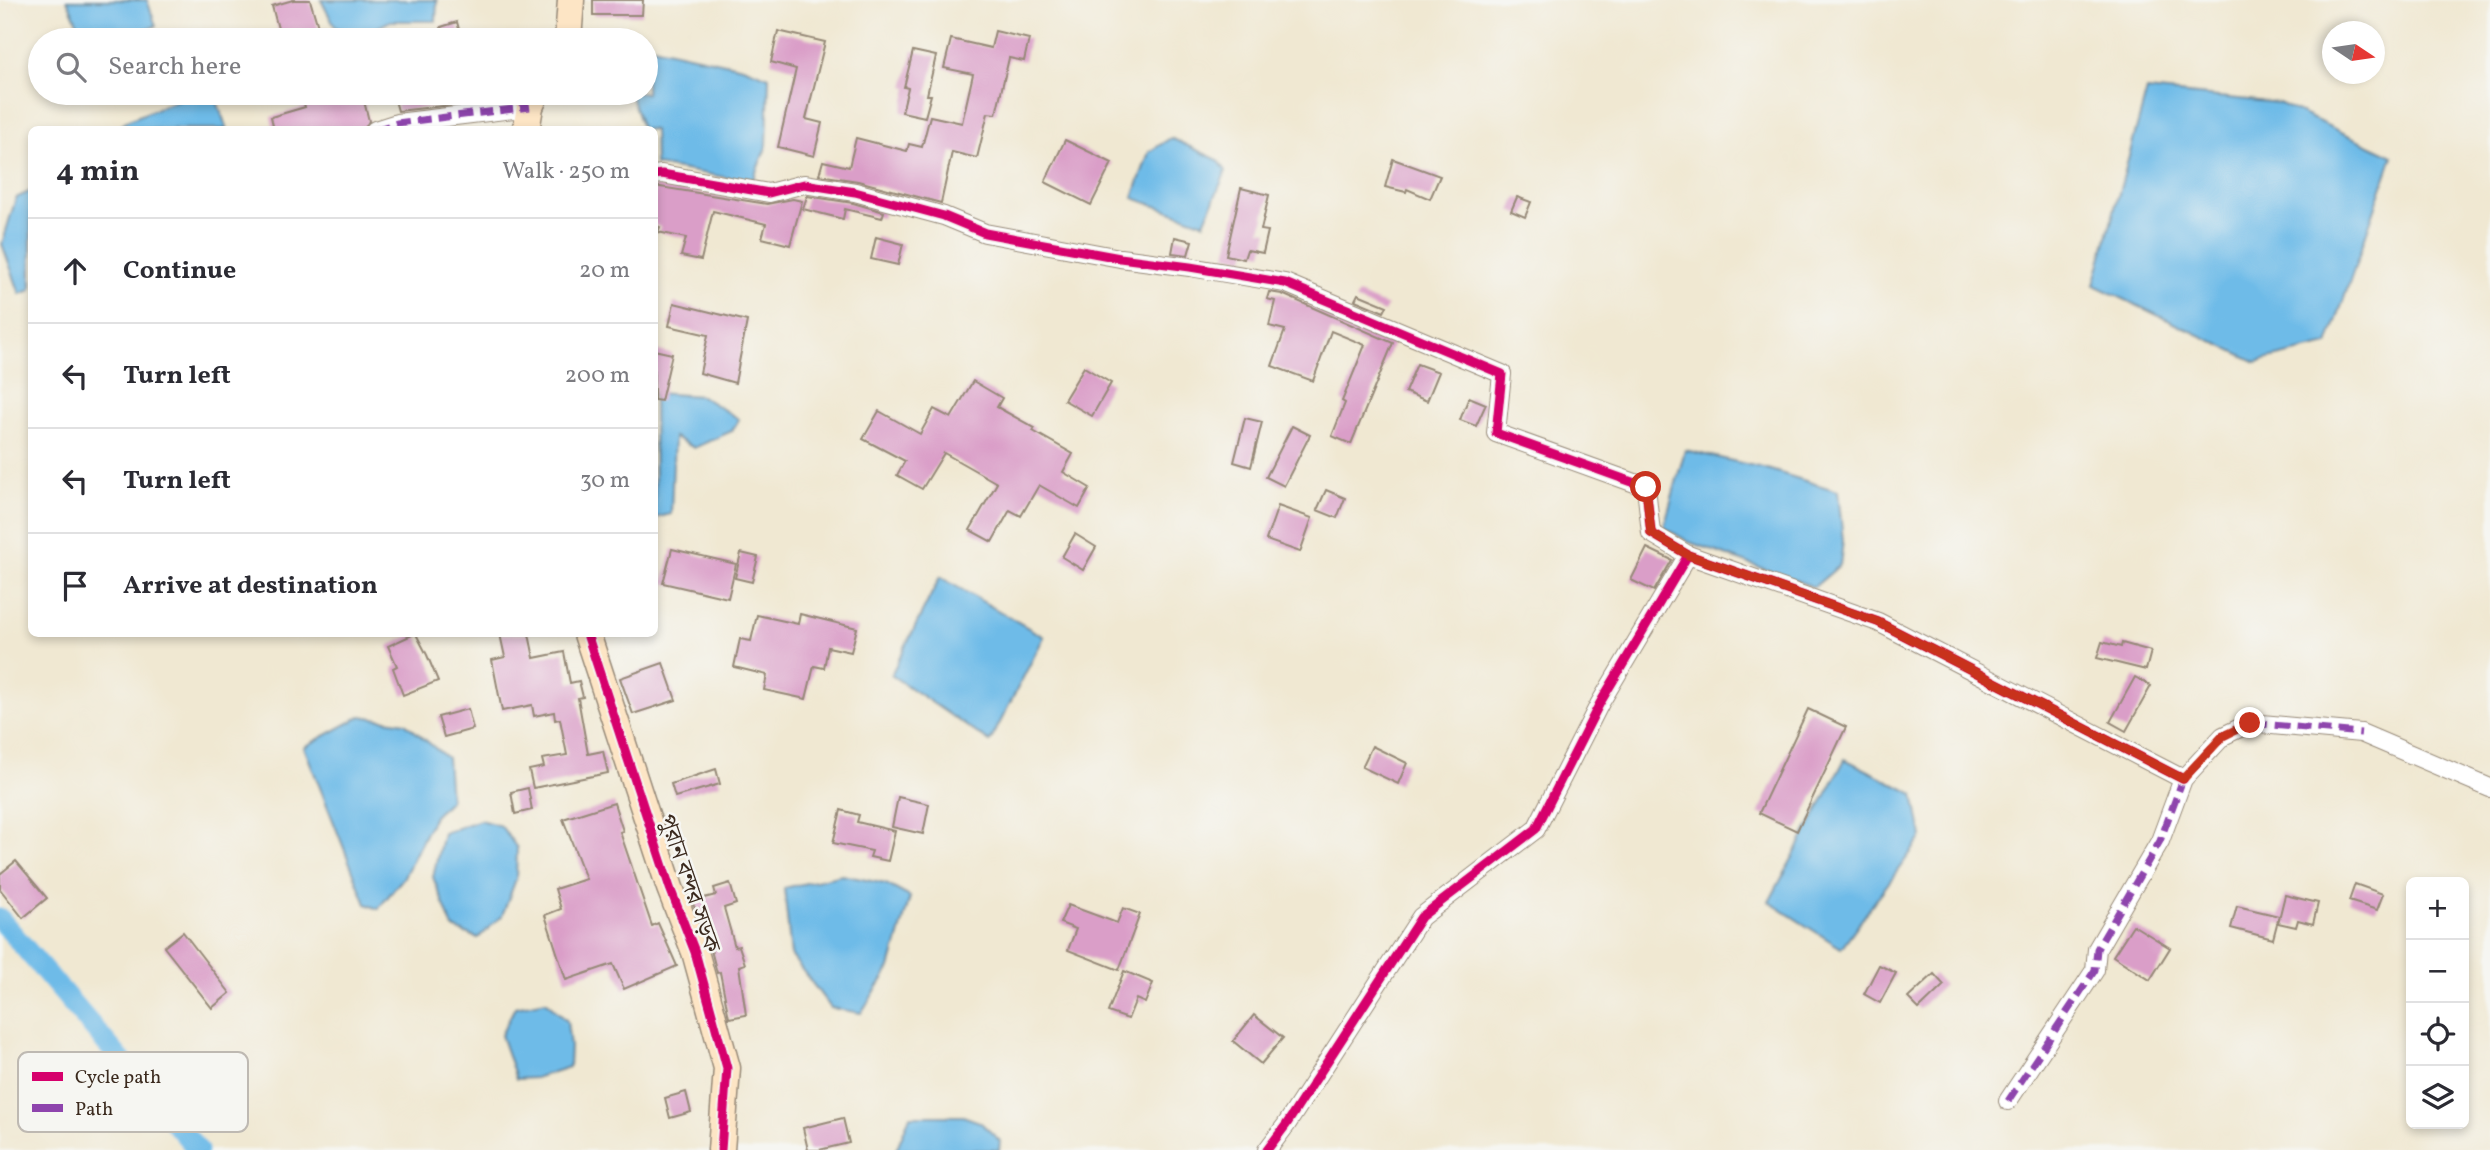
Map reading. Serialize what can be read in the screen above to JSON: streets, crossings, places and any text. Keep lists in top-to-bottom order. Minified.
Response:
{"streets":{"street":["পুরান বন্দর সড়ক"]},"legend":["Cycle path","Path"],"north":"right","page":{"search":"Search here","heading":["4 min","Walk · 250 m"],"list":[["Continue","20 m"],["Turn left","200 m"],["Turn left","30 m"],"Arrive at destination"],"map_buttons":["+","−"]}}
